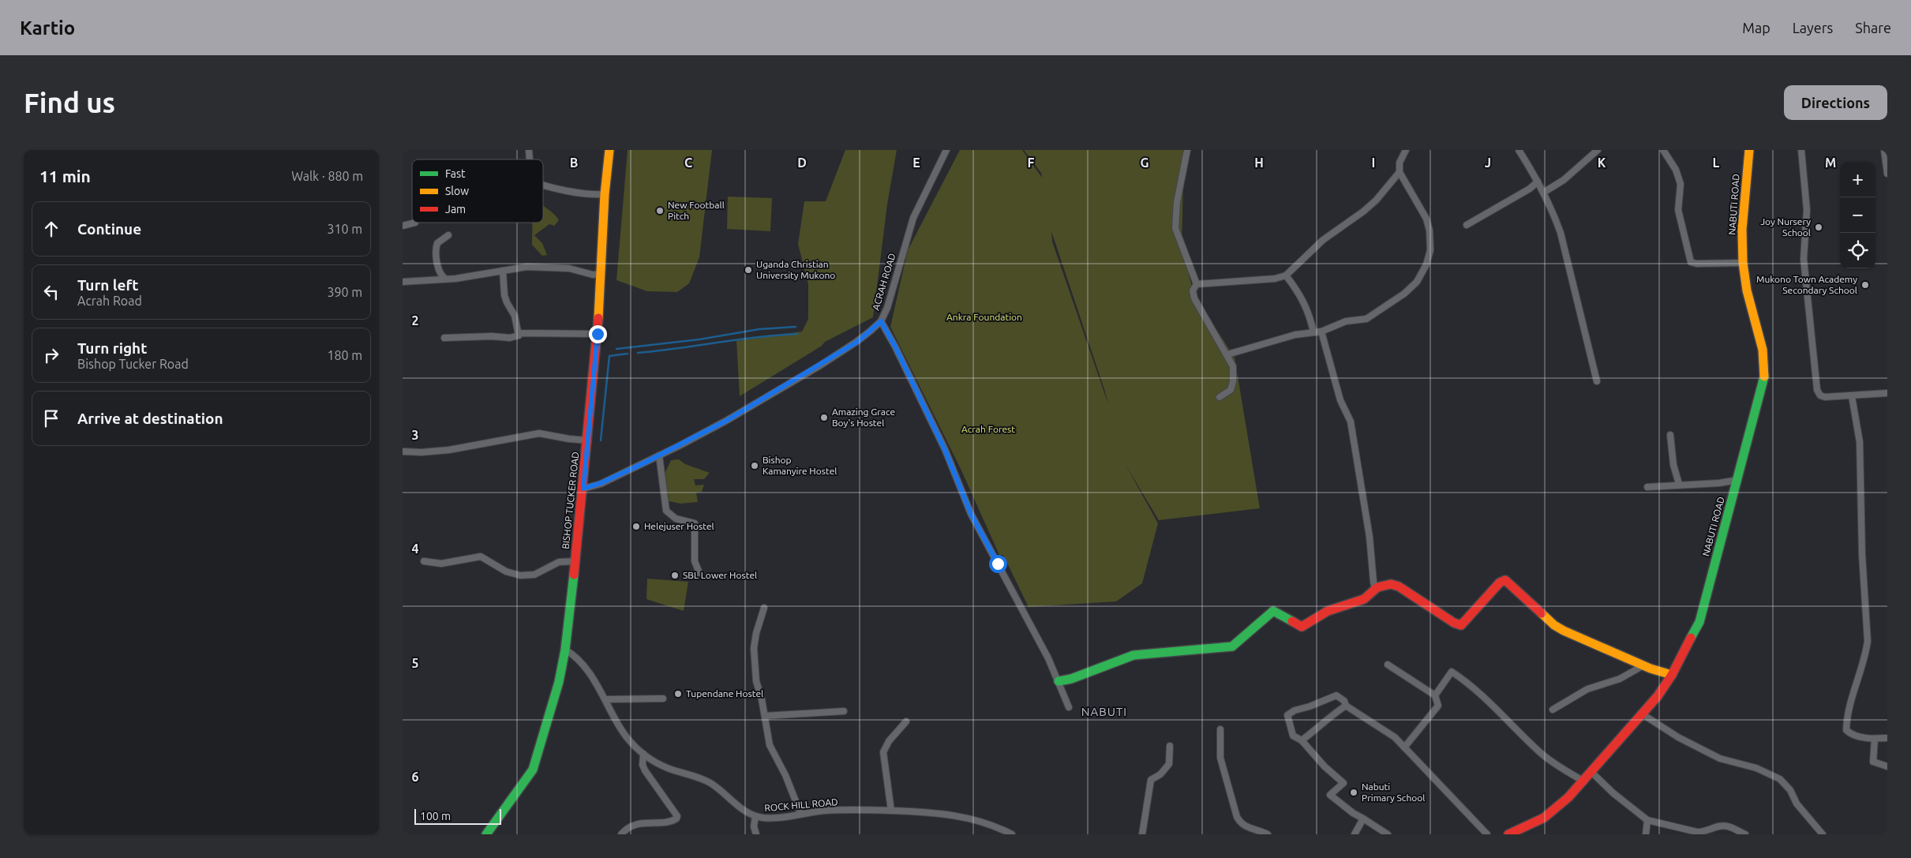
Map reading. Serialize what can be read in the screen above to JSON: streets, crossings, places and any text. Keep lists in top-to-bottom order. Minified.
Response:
{"streets":{"street":["NABUTI ROAD","ACRAH ROAD","BISHOP TUCKER ROAD","ROCK HILL ROAD"]},"crossings":[["ACRAH ROAD","BISHOP TUCKER ROAD"],["BISHOP TUCKER ROAD","ROCK HILL ROAD"]],"districts":["NABUTI"],"parks":["Ankra Foundation","Acrah Forest"],"places":["New Football Pitch","Joy Nursery School","Uganda Christian University Mukono","Mukono Town Academy Secondary School","Amazing Grace Boy's Hostel","Bishop Kamanyire Hostel","Helejuser Hostel","SBL Lower Hostel","Tupendane Hostel","Nabuti Primary School"],"legend":["Fast","Slow","Jam"],"scale_bar":"100 m","page":{"header":"Kartio","nav":["Map","Layers","Share"],"buttons":"Directions","title":"Find us","heading":["11 min","Walk · 880 m"],"map_buttons":["+","−"],"list":[["Continue","310 m"],["Turn left","Acrah Road","390 m"],["Turn right","Bishop Tucker Road","180 m"],"Arrive at destination"],"scale":"100 m"},"grid":{"columns":["B","C","D","E","F","G","H","I","J","K","L","M"],"rows":["2","3","4","5","6"]}}
